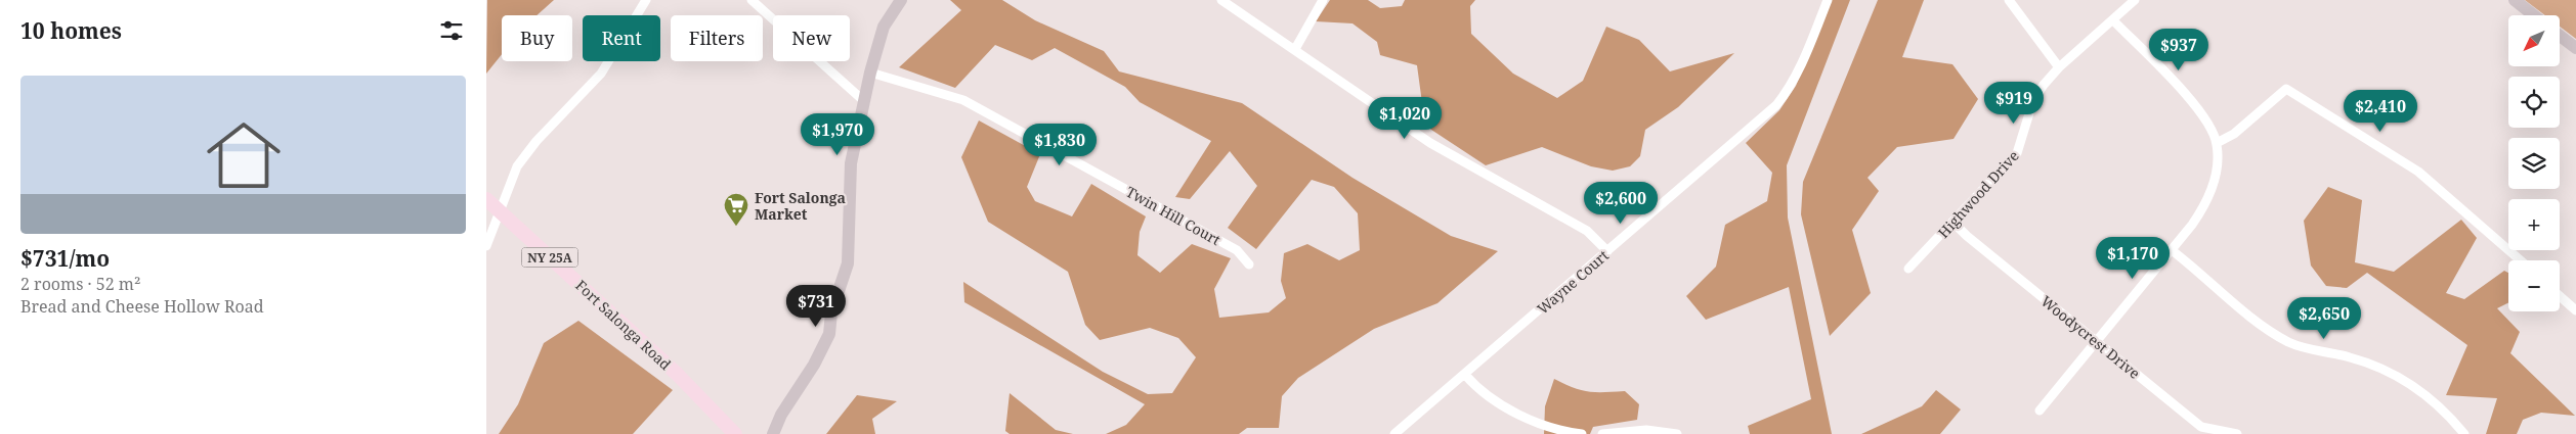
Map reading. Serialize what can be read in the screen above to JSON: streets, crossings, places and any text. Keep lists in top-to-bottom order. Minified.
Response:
{"streets":{"main road":["NY 25A","Fort Salonga Road"],"street":["Highwood Drive","Twin Hill Court","Wayne Court","Woodycrest Drive"]},"crossings":[["Highwood Drive","Woodycrest Drive"]],"places":{"supermarket":["Fort Salonga Market"]},"north":"bottom left","page":{"heading":"10 homes","map_buttons":["+","−"],"chip":["Buy","Rent","Filters","New"],"price":["$937","$919","$2,410","$1,020","$1,970","$1,830","$2,600","$1,170","$731","$2,650"],"list":[{"name":"$731/mo","note":"2 rooms · 52 m² · Bread and Cheese Hollow Road"}]}}
